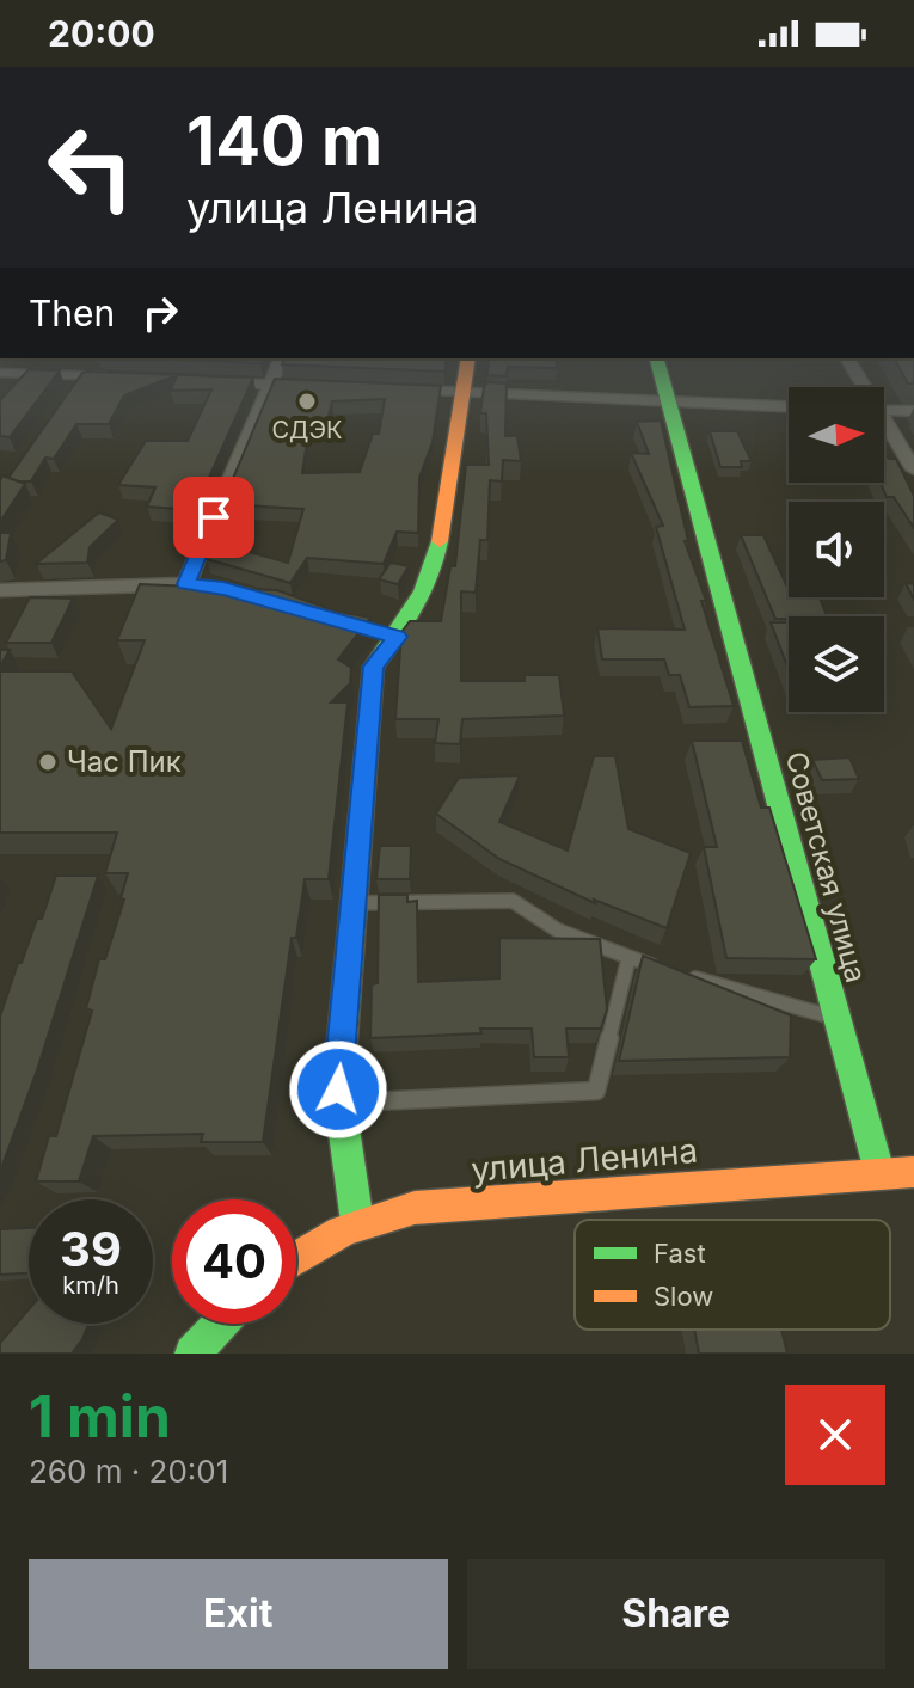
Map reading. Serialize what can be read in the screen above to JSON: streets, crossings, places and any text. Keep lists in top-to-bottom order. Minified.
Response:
{"streets":{"street":["Советская улица","улица Ленина"]},"crossings":[["Советская улица","улица Ленина"]],"places":["СДЭК","Час Пик"],"legend":["Fast","Slow"],"north":"right","page":{"status":"20:00","turn":["140 m","улица Ленина"],"then":"Then","speed":"39 km/h","limit":"40","heading":["1 min","260 m · 20:01"],"buttons":["Exit","Share"]}}
